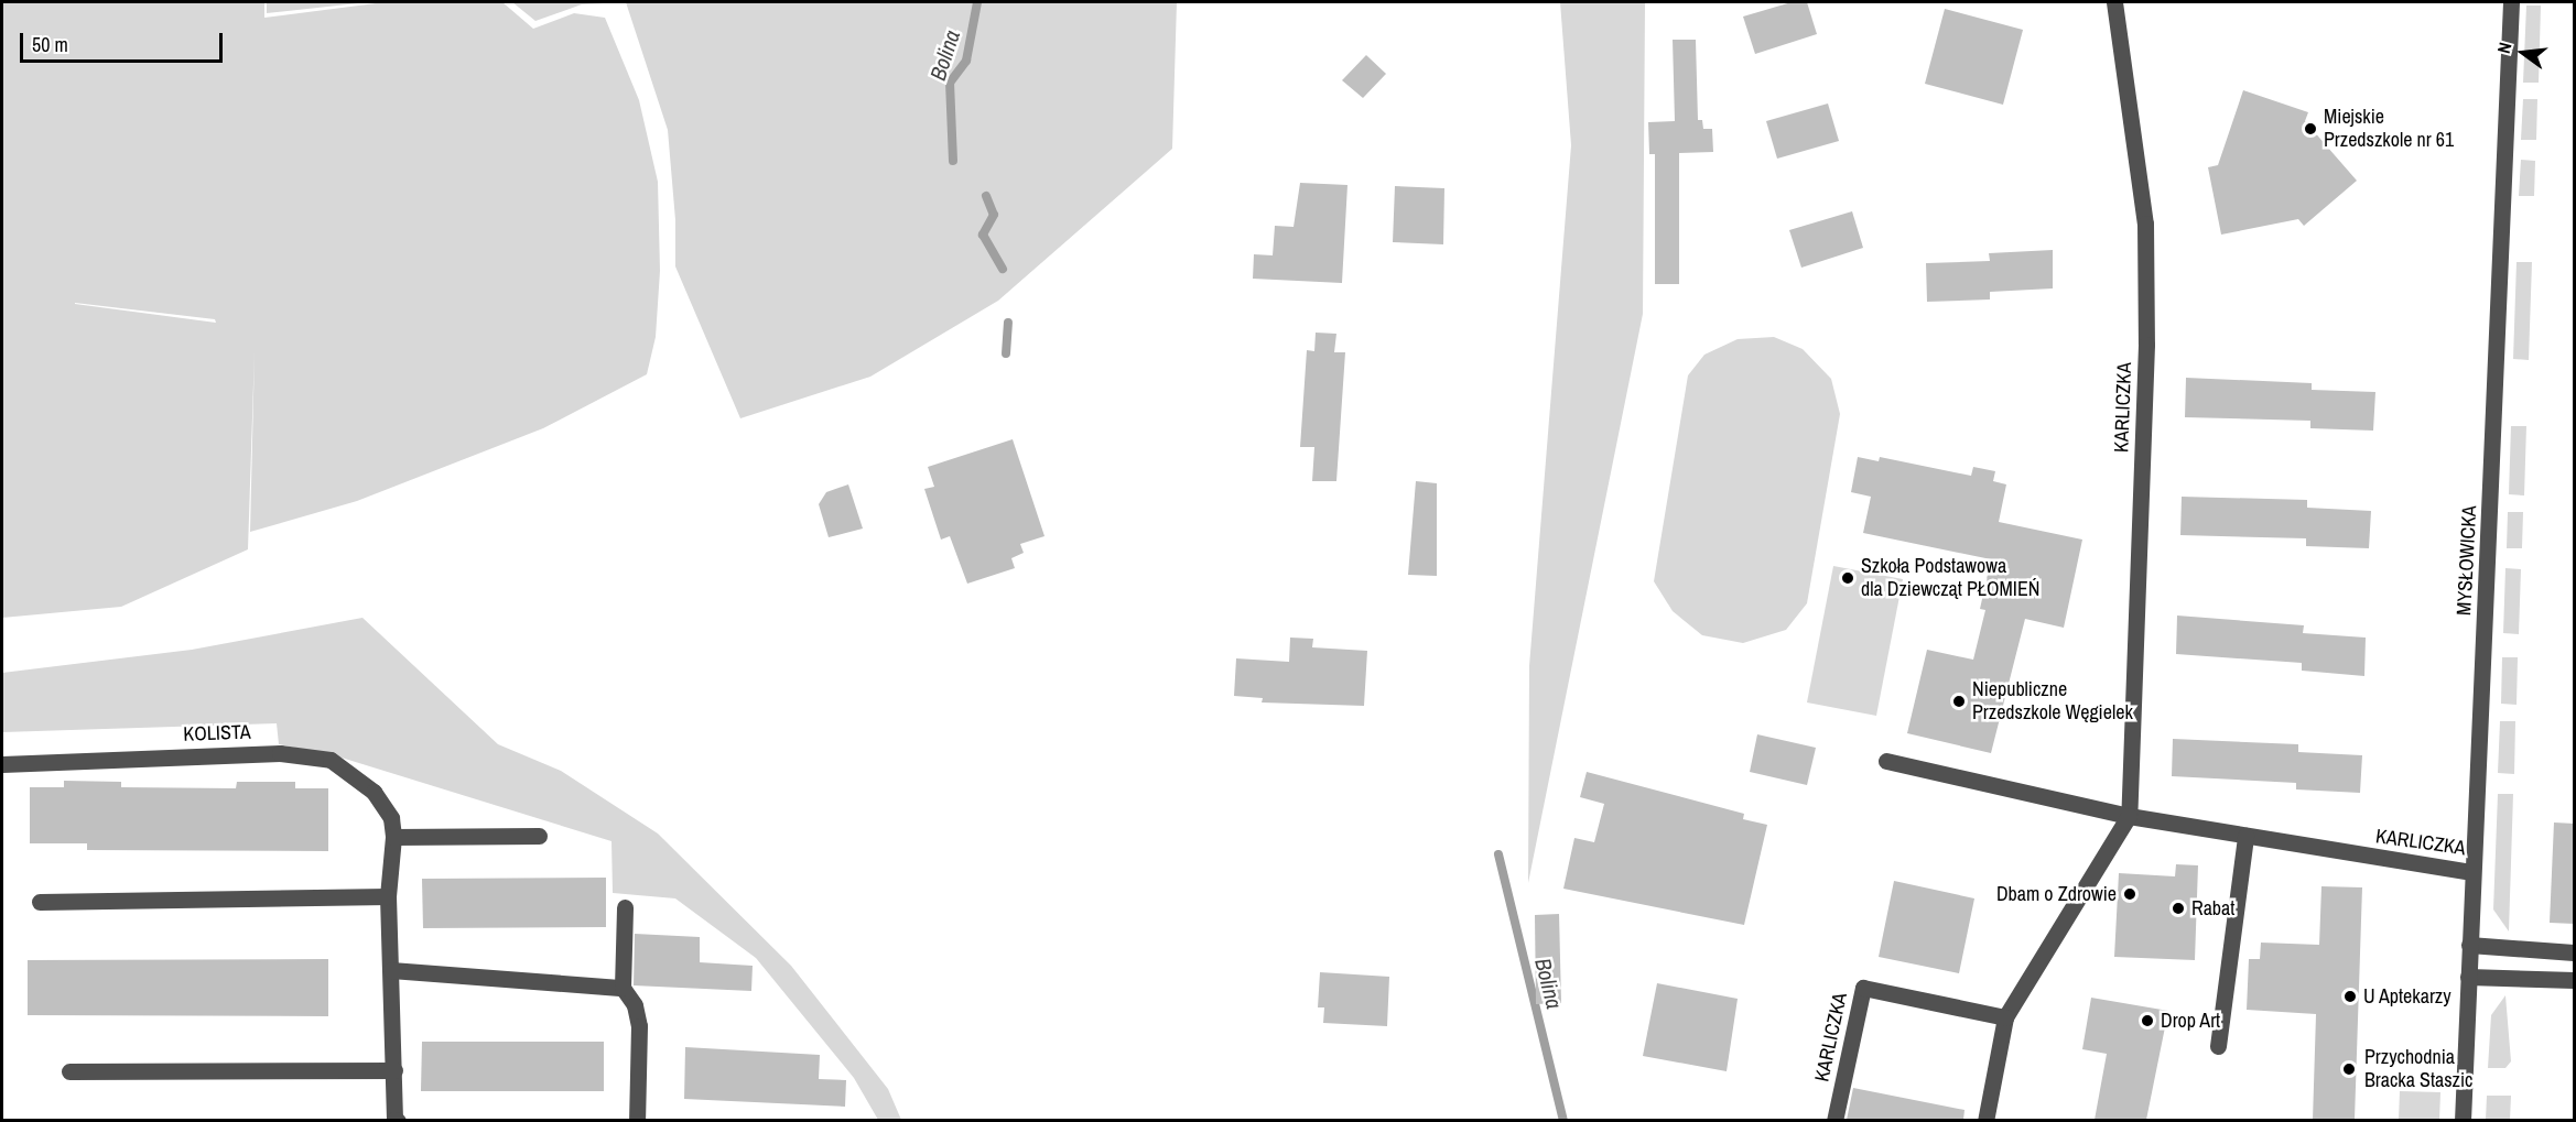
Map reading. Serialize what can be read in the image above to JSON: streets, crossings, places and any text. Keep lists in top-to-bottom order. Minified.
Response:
{"streets":{"street":["KARLICZKA","MYSŁOWICKA","KOLISTA"]},"crossings":[["KARLICZKA","MYSŁOWICKA"]],"water":["Bolina"],"places":["Miejskie Przedszkole nr 61","Szkoła Podstawowa dla Dziewcząt PŁOMIEŃ","Niepubliczne Przedszkole Węgielek","Dbam o Zdrowie","Rabat","U Aptekarzy","Drop Art","Przychodnia Bracka Staszic"],"scale_bar":"50 m","north":"left"}
